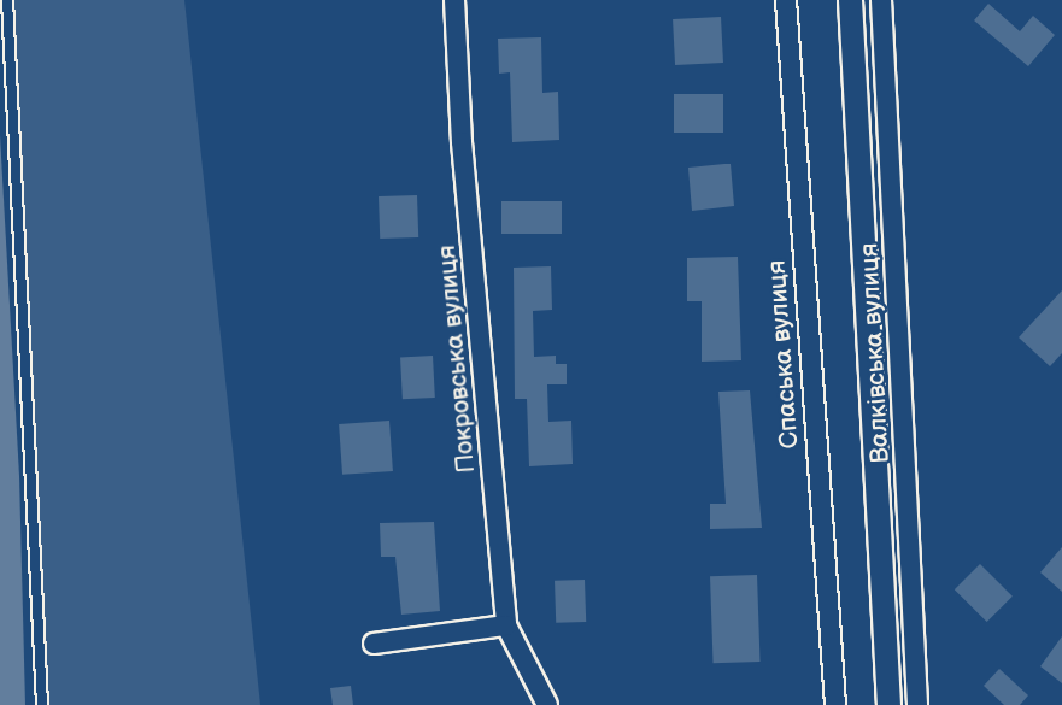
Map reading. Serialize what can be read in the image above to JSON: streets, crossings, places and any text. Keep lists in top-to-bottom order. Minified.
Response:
{"streets":{"street":["Валківська вулиця","Спаська вулиця","Покровська вулиця"]}}
